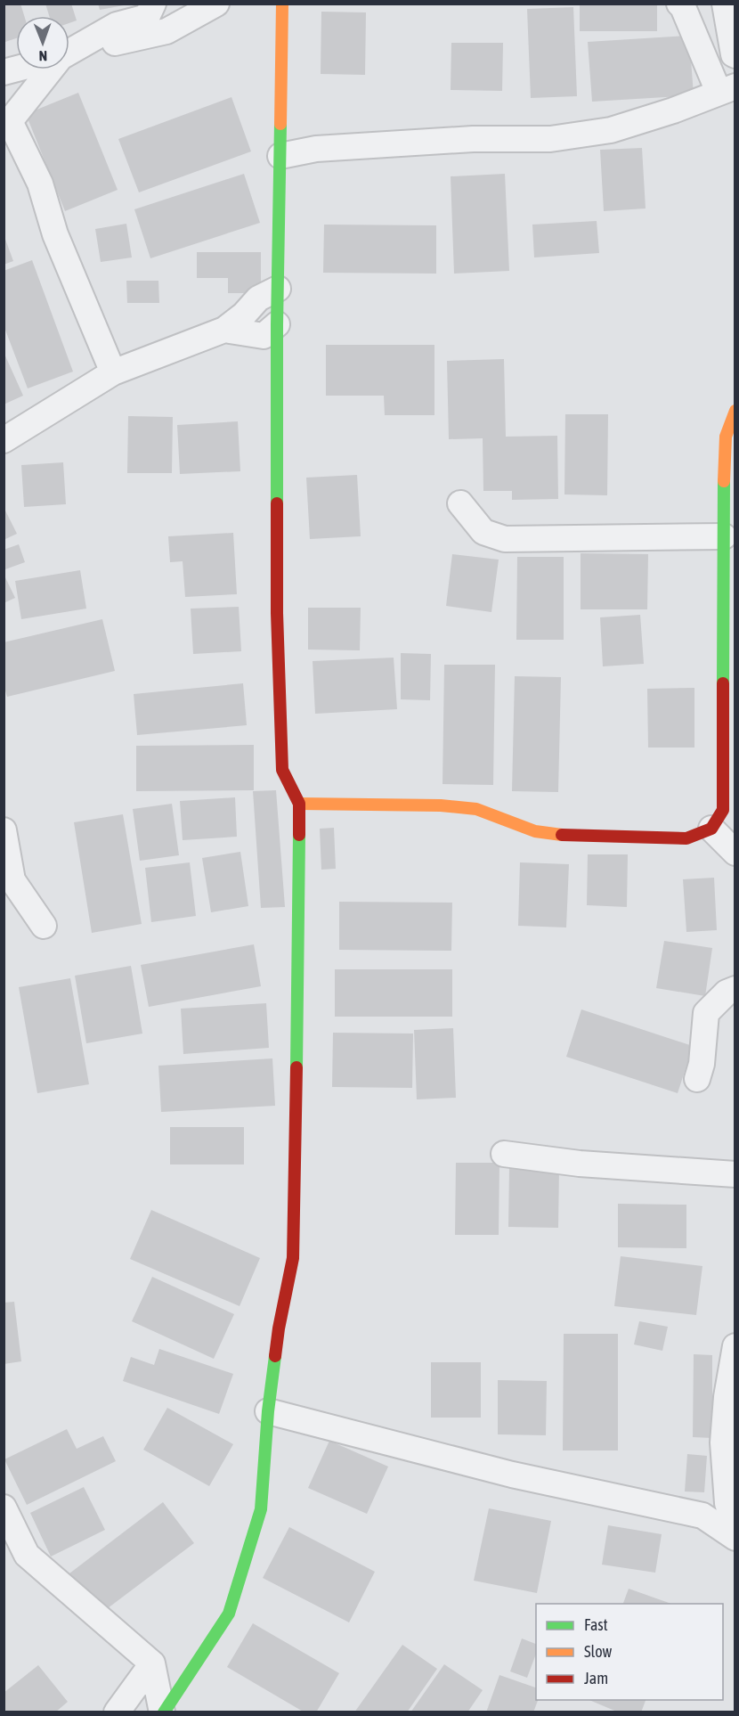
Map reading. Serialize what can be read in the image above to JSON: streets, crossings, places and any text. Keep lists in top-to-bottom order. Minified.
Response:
{"legend":["Fast","Slow","Jam"],"north":"bottom"}
